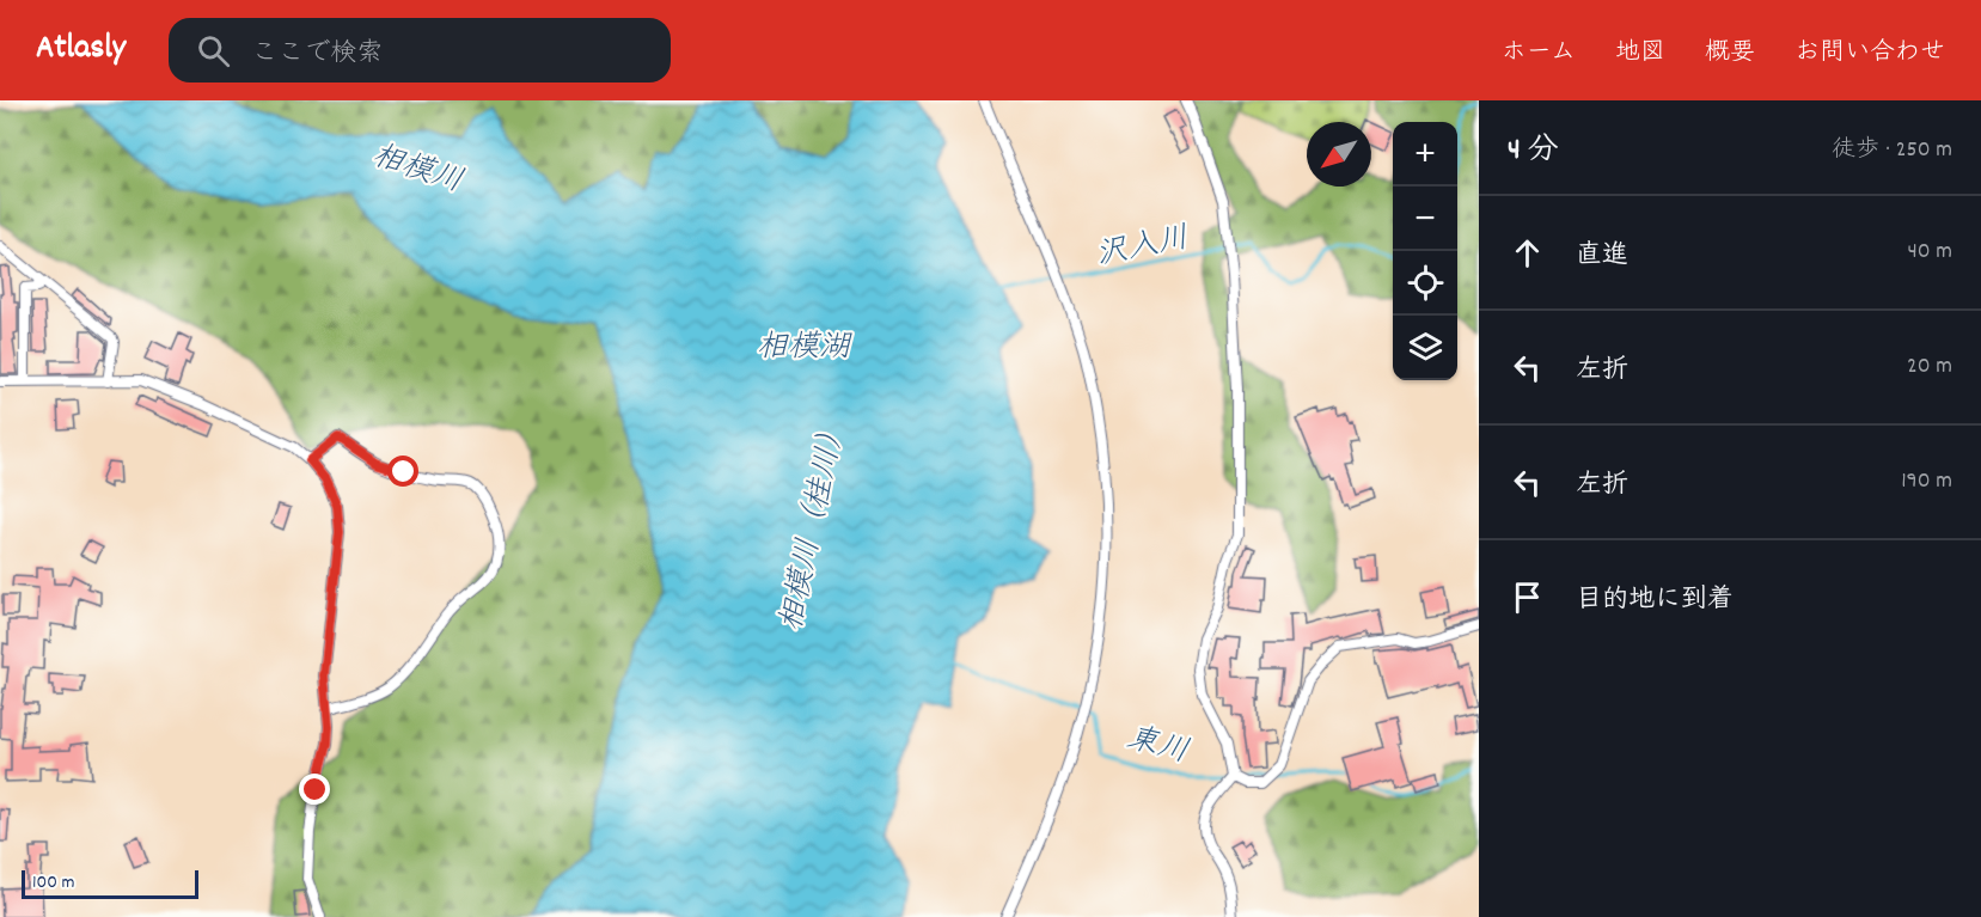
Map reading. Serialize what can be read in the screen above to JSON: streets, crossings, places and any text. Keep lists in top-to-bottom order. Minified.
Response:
{"water":["相模川","沢入川","相模湖","相模川（桂川）","東川"],"scale_bar":"100 m","north":"bottom left","page":{"header":"Atlasly","search":"ここで検索","nav":["ホーム","地図","概要","お問い合わせ"],"heading":["4 分","徒歩 · 250 m"],"map_buttons":["+","−"],"list":[["直進","40 m"],["左折","20 m"],["左折","190 m"],"目的地に到着"],"scale":"100 m"}}
